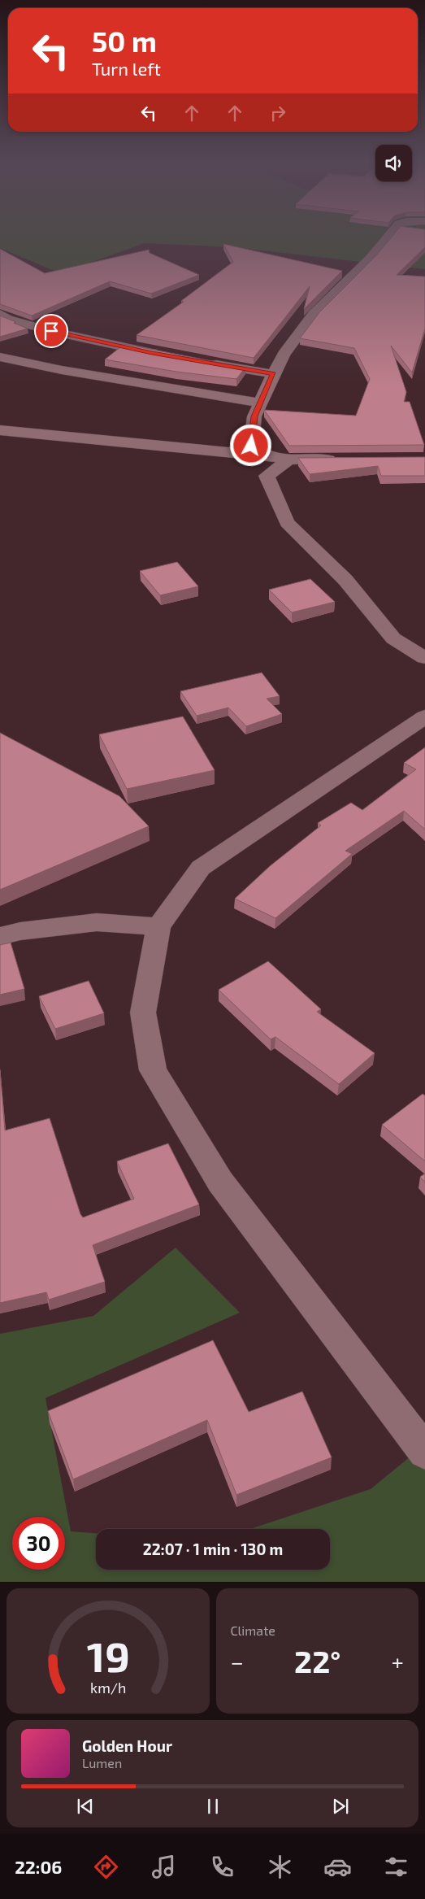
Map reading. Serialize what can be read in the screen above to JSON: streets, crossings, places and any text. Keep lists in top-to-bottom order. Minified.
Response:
{"page":{"turn":["50 m","Turn left"],"limit":"30","trip":"22:07 · 1 min · 130 m","tile":"Climate","heat":["−","22°","+"],"song":["Golden Hour","Lumen"],"tabs":"22:06","gauge":["19","km/h"]}}
